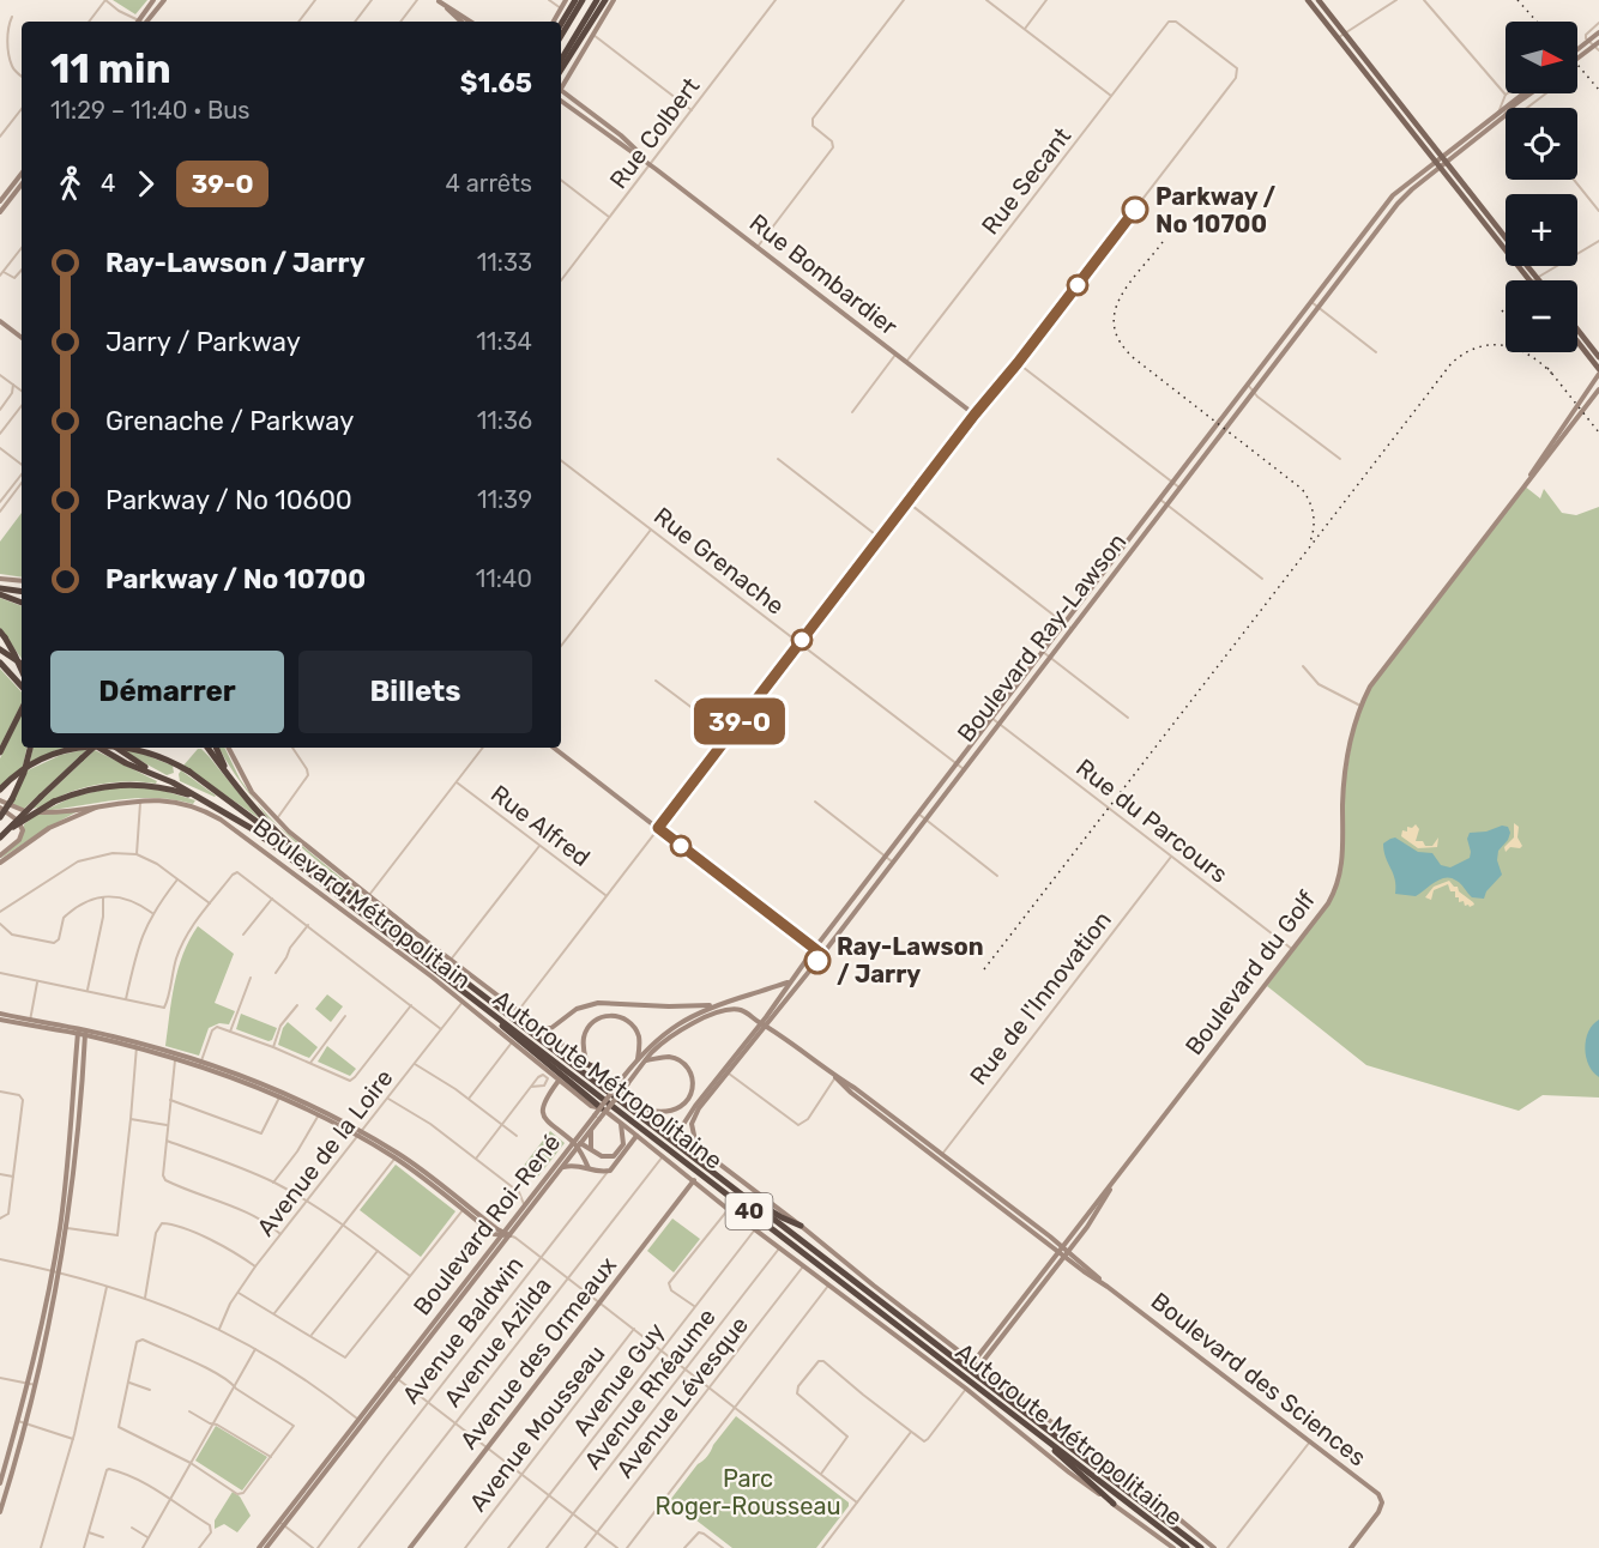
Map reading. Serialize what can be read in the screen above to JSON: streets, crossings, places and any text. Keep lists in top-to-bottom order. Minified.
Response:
{"streets":{"highway":["Autoroute Métropolitaine","40"],"street":["Rue Colbert","Rue Secant","Rue Bombardier","Rue Grenache","Boulevard Ray-Lawson","Rue du Parcours","Rue Alfred","Boulevard Métropolitain","Boulevard du Golf","Rue de l'Innovation","Avenue de la Loire","Boulevard Roi-René","Avenue Baldwin","Avenue Azilda","Avenue des Ormeaux","Avenue Guy","Boulevard des Sciences","Avenue Rhéaume","Avenue Lévesque","Avenue Mousseau"]},"crossings":[["Rue Colbert","Rue Bombardier"],["Rue Secant","Rue Bombardier"],["Rue Grenache","Boulevard Ray-Lawson"],["Boulevard Ray-Lawson","Rue du Parcours"],["Boulevard Ray-Lawson","Boulevard Métropolitain"],["Boulevard Ray-Lawson","Boulevard Roi-René"],["Boulevard Ray-Lawson","Boulevard des Sciences"],["Rue du Parcours","Boulevard du Golf"],["Rue du Parcours","Rue de l'Innovation"],["Boulevard Métropolitain","Boulevard du Golf"],["Boulevard Métropolitain","Avenue de la Loire"],["Boulevard Métropolitain","Avenue Baldwin"],["Boulevard Métropolitain","Avenue Azilda"],["Boulevard Métropolitain","Avenue des Ormeaux"],["Boulevard Métropolitain","Avenue Guy"],["Boulevard Métropolitain","Avenue Rhéaume"],["Boulevard Métropolitain","Avenue Lévesque"],["Boulevard du Golf","Boulevard des Sciences"],["Rue de l'Innovation","Boulevard des Sciences"],["Boulevard Roi-René","Boulevard des Sciences"]],"parks":["Parc Roger-Rousseau"],"places":["Parkway / No 10700","Ray-Lawson / Jarry"],"lines":["bus line 39-O"],"north":"right","page":{"on_map":"39-O","map_buttons":["+","−"],"heading":["11 min","11:29 – 11:40 · Bus","$1.65"],"legs":["4","39-O","4 arrêts"],"list":[{"name":"Ray-Lawson / Jarry","value":"11:33"},{"name":"Jarry / Parkway","value":"11:34"},{"name":"Grenache / Parkway","value":"11:36"},{"name":"Parkway / No 10600","value":"11:39"},{"name":"Parkway / No 10700","value":"11:40"}],"buttons":["Démarrer","Billets"]}}
